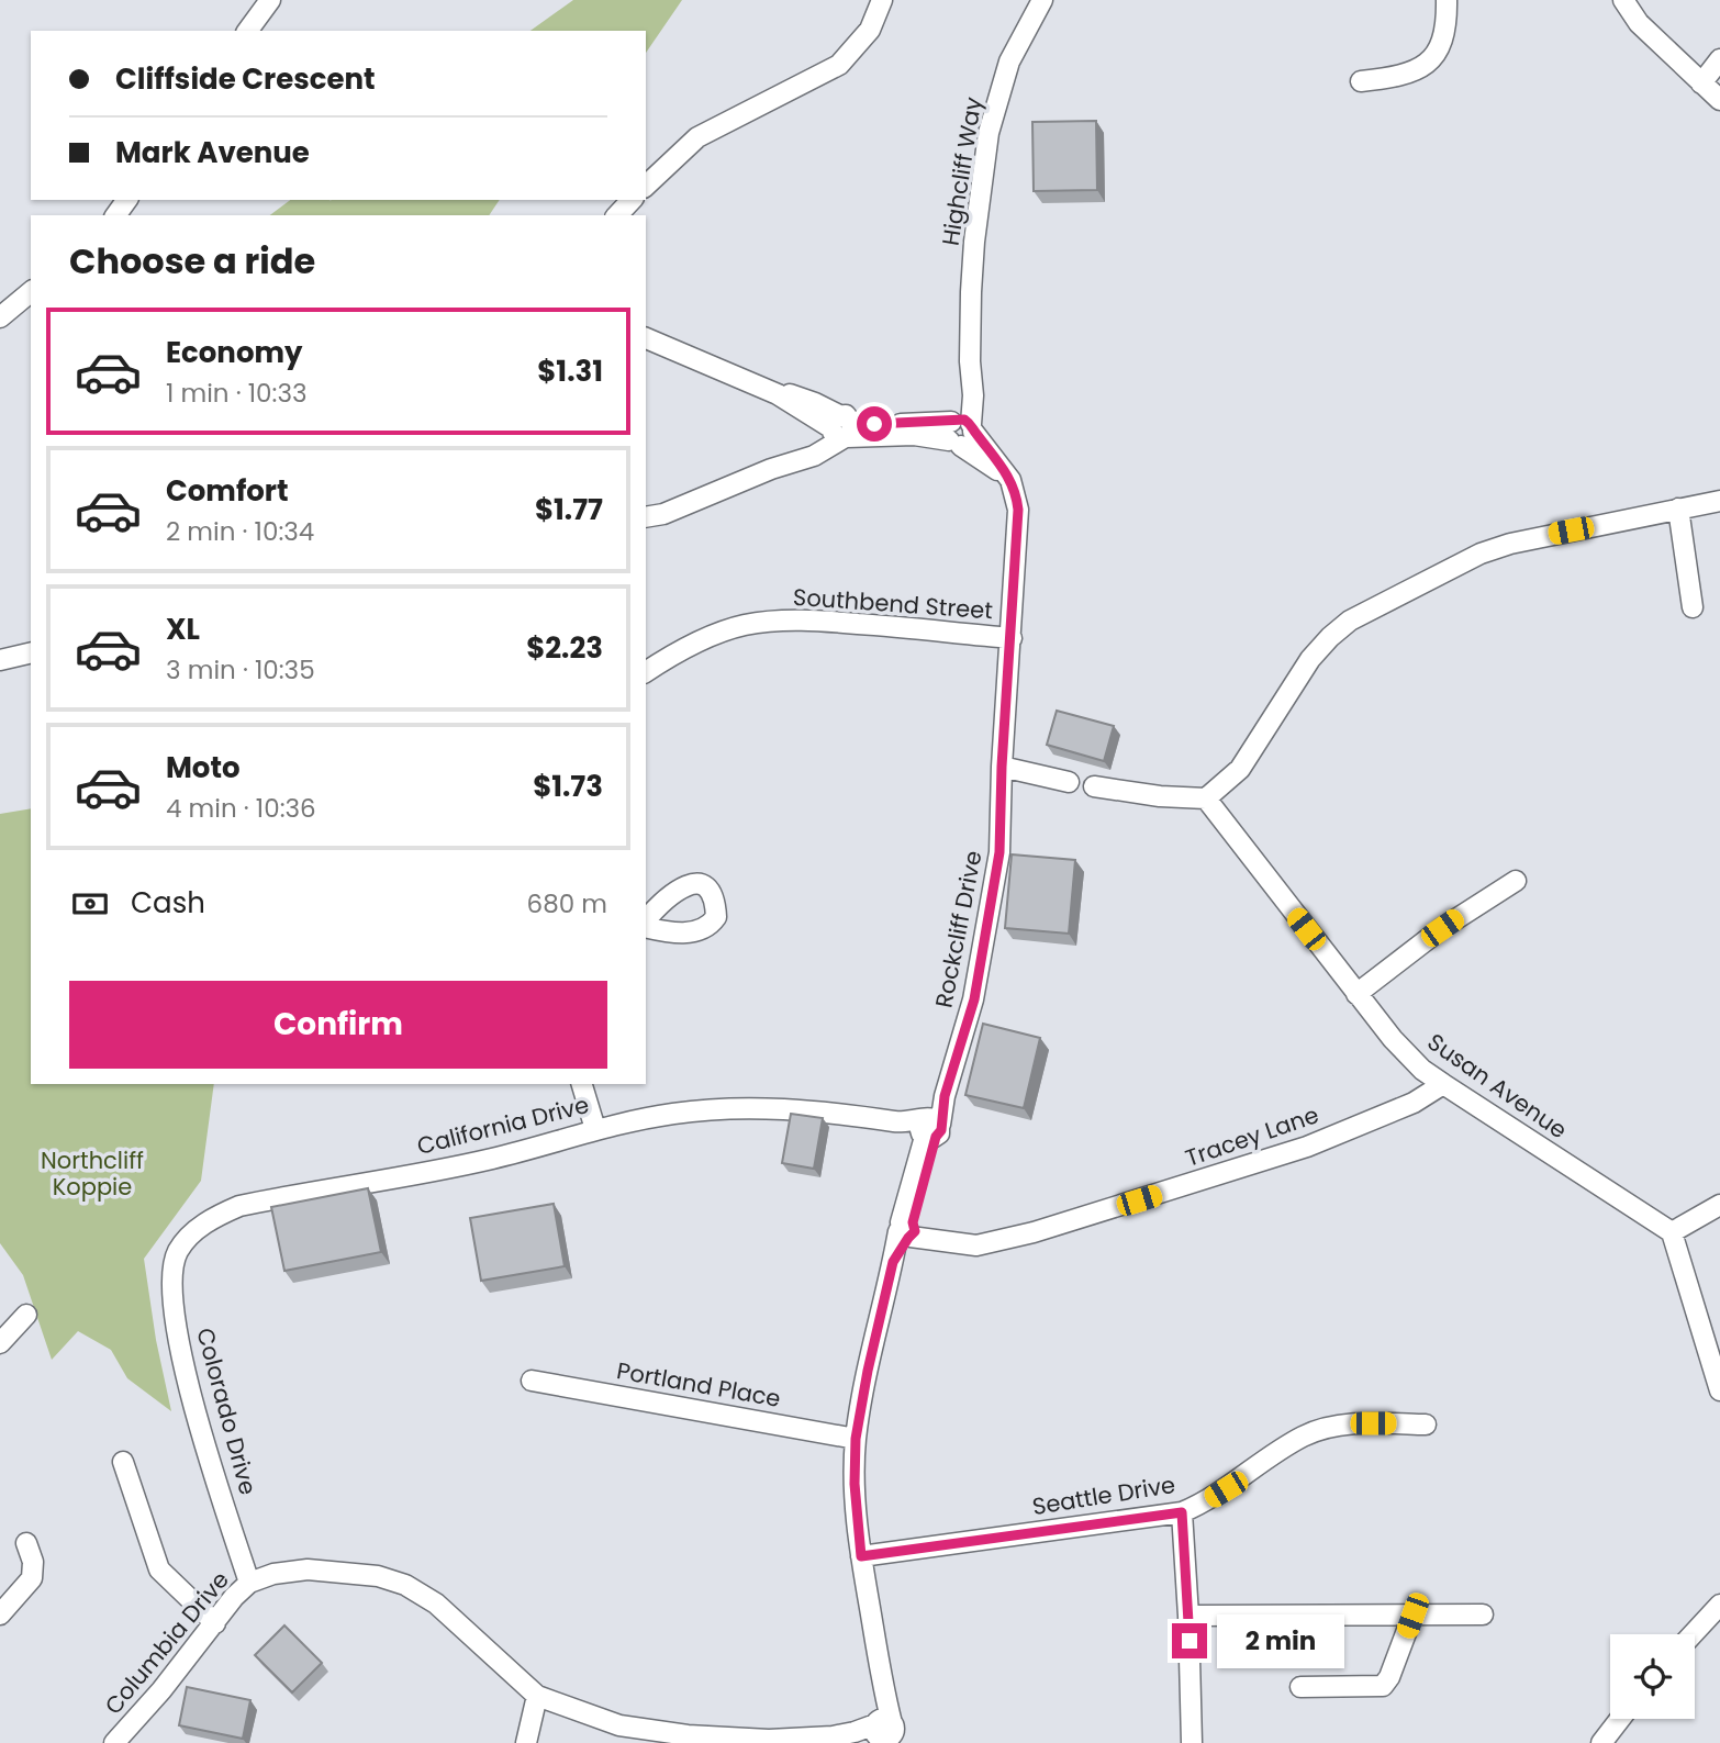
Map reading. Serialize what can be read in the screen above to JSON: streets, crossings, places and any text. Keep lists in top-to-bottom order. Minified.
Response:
{"streets":{"street":["Highcliff Way","Southbend Street","Rockcliff Drive","Susan Avenue","California Drive","Tracey Lane","Portland Place","Colorado Drive","Seattle Drive","Columbia Drive"]},"crossings":[["Rockcliff Drive","California Drive"],["Rockcliff Drive","Tracey Lane"],["Rockcliff Drive","Portland Place"],["Rockcliff Drive","Seattle Drive"],["Rockcliff Drive","Columbia Drive"],["Susan Avenue","Tracey Lane"],["California Drive","Colorado Drive"],["Colorado Drive","Columbia Drive"]],"parks":["Northcliff Koppie"],"page":{"banner":["Cliffside Crescent","Mark Avenue"],"heading":"Choose a ride","list":[{"name":"Economy","note":"1 min · 10:33","value":"$1.31"},{"name":"Comfort","note":"2 min · 10:34","value":"$1.77"},{"name":"XL","note":"3 min · 10:35","value":"$2.23"},{"name":"Moto","note":"4 min · 10:36","value":"$1.73"}],"pay":["Cash","680 m"],"buttons":"Confirm","bubble":"2 min"}}
